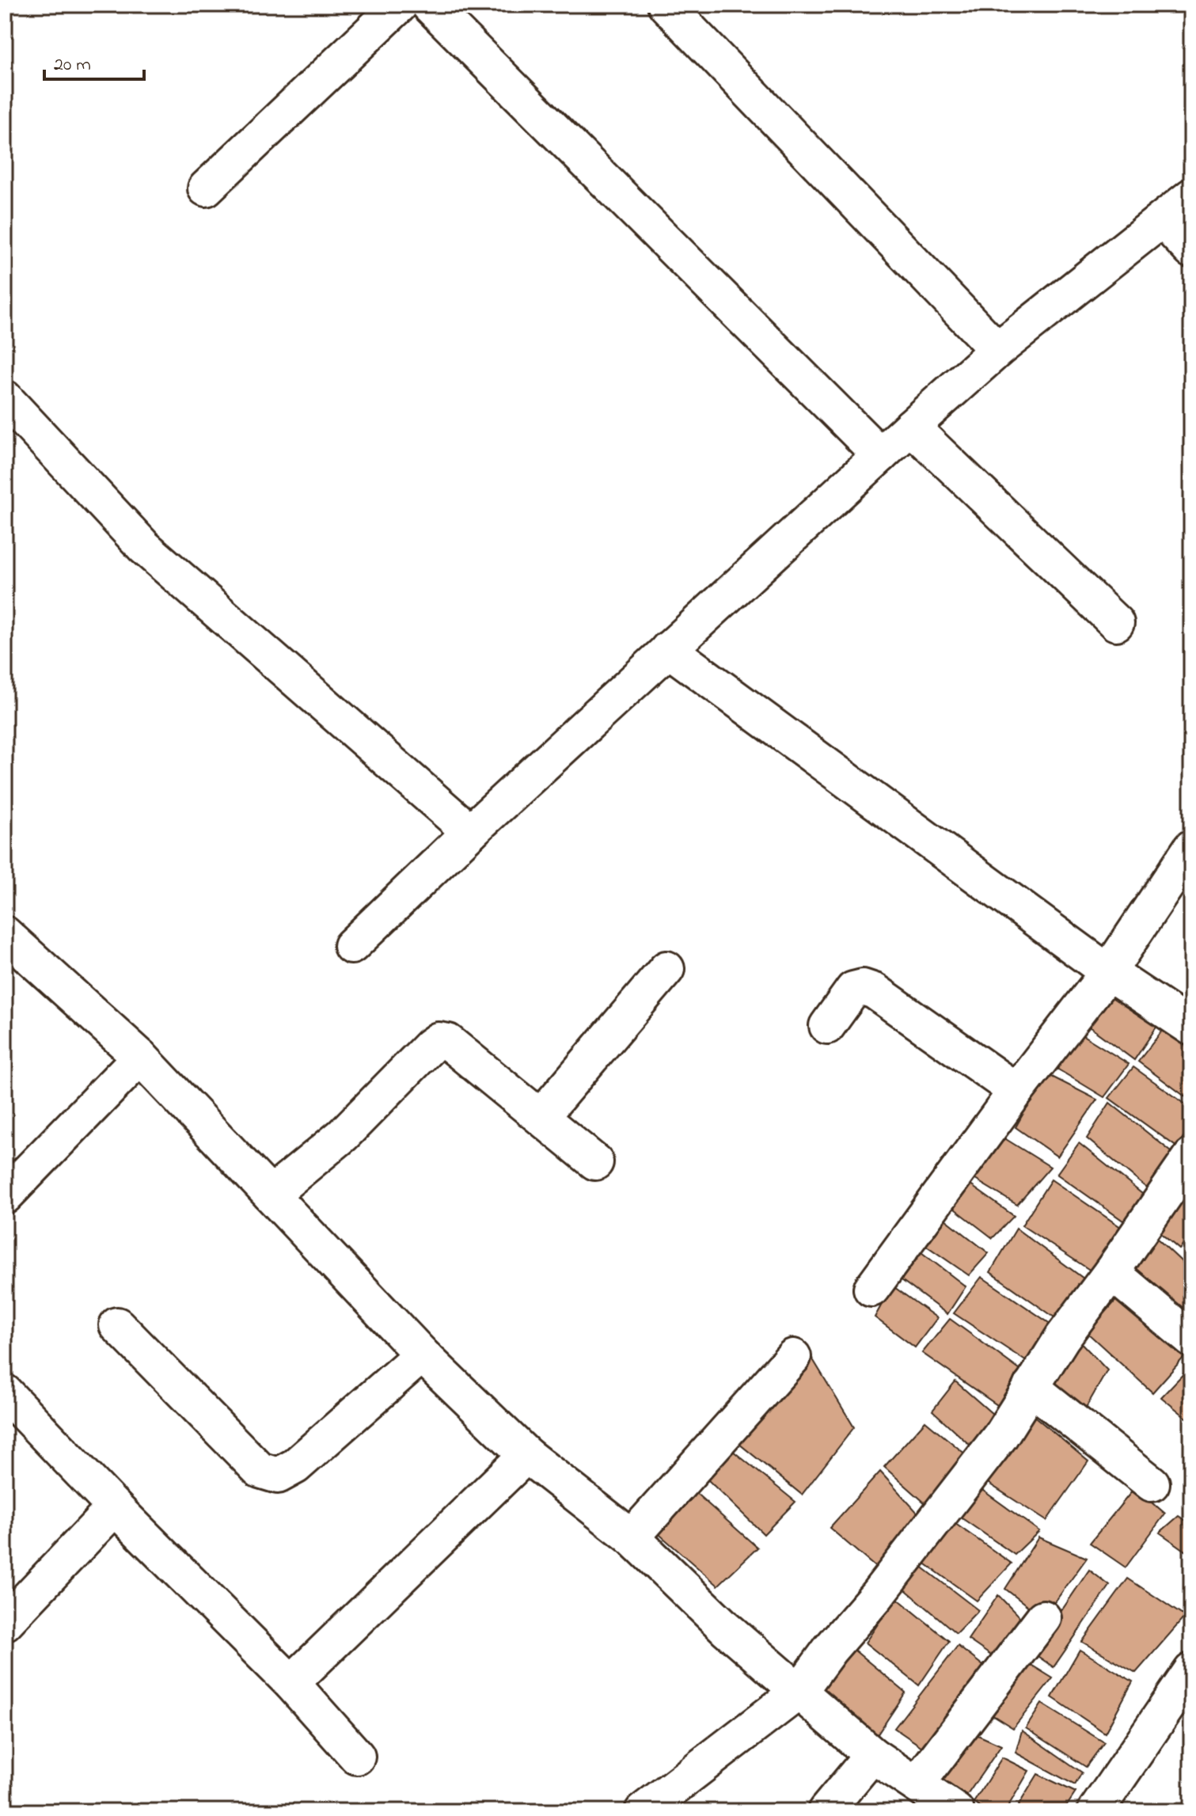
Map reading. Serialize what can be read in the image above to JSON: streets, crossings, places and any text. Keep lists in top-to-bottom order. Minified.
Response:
{"scale_bar":"20 m"}
